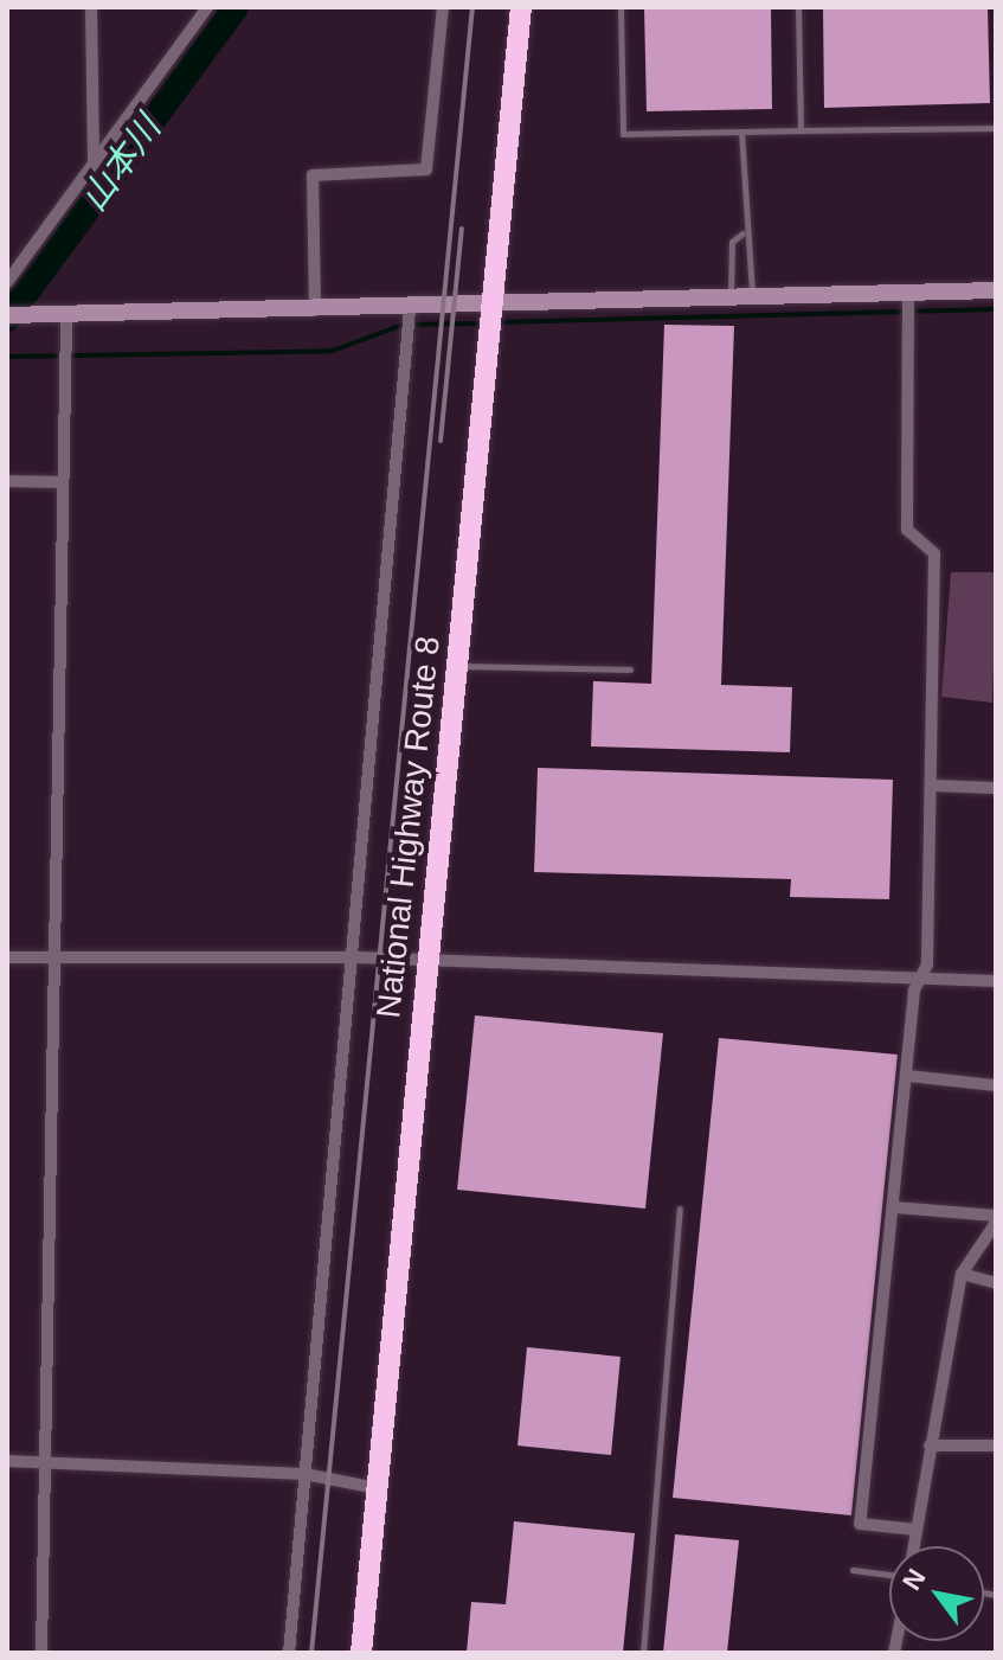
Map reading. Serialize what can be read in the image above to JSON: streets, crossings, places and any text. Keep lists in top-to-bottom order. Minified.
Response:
{"streets":{"highway":["National Highway Route 8"]},"water":["山本川"],"north":"top left"}
